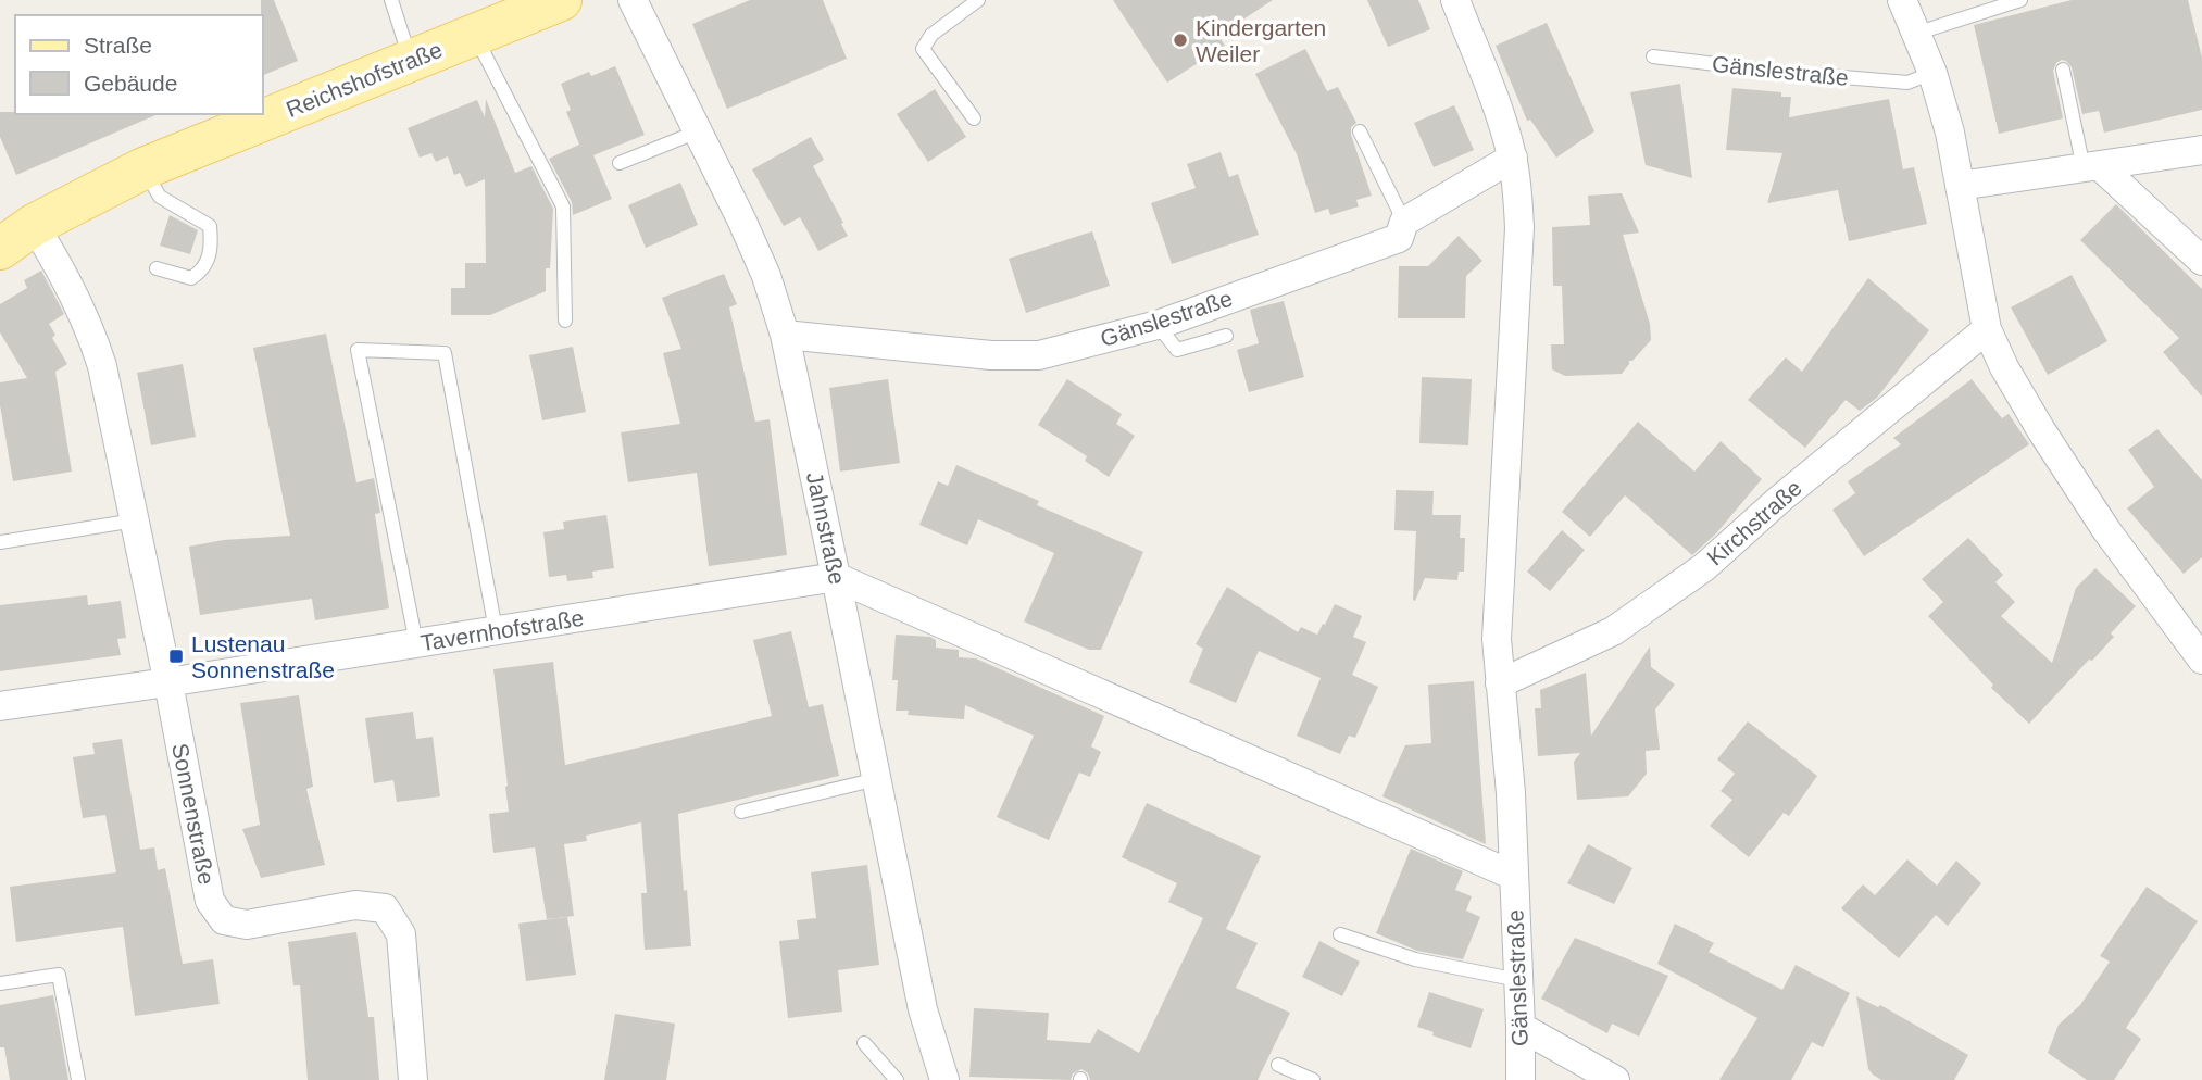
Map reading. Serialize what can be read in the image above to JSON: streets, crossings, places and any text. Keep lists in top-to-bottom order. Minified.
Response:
{"streets":{"main road":["Reichshofstraße"],"street":["Gänslestraße","Kirchstraße","Jahnstraße","Tavernhofstraße","Sonnenstraße"]},"crossings":[["Gänslestraße","Kirchstraße"],["Gänslestraße","Jahnstraße"],["Gänslestraße","Tavernhofstraße"],["Jahnstraße","Tavernhofstraße"],["Tavernhofstraße","Sonnenstraße"]],"places":{"other":["Kindergarten Weiler"],"transit":["Lustenau Sonnenstraße"]},"legend":["Straße","Gebäude"]}
